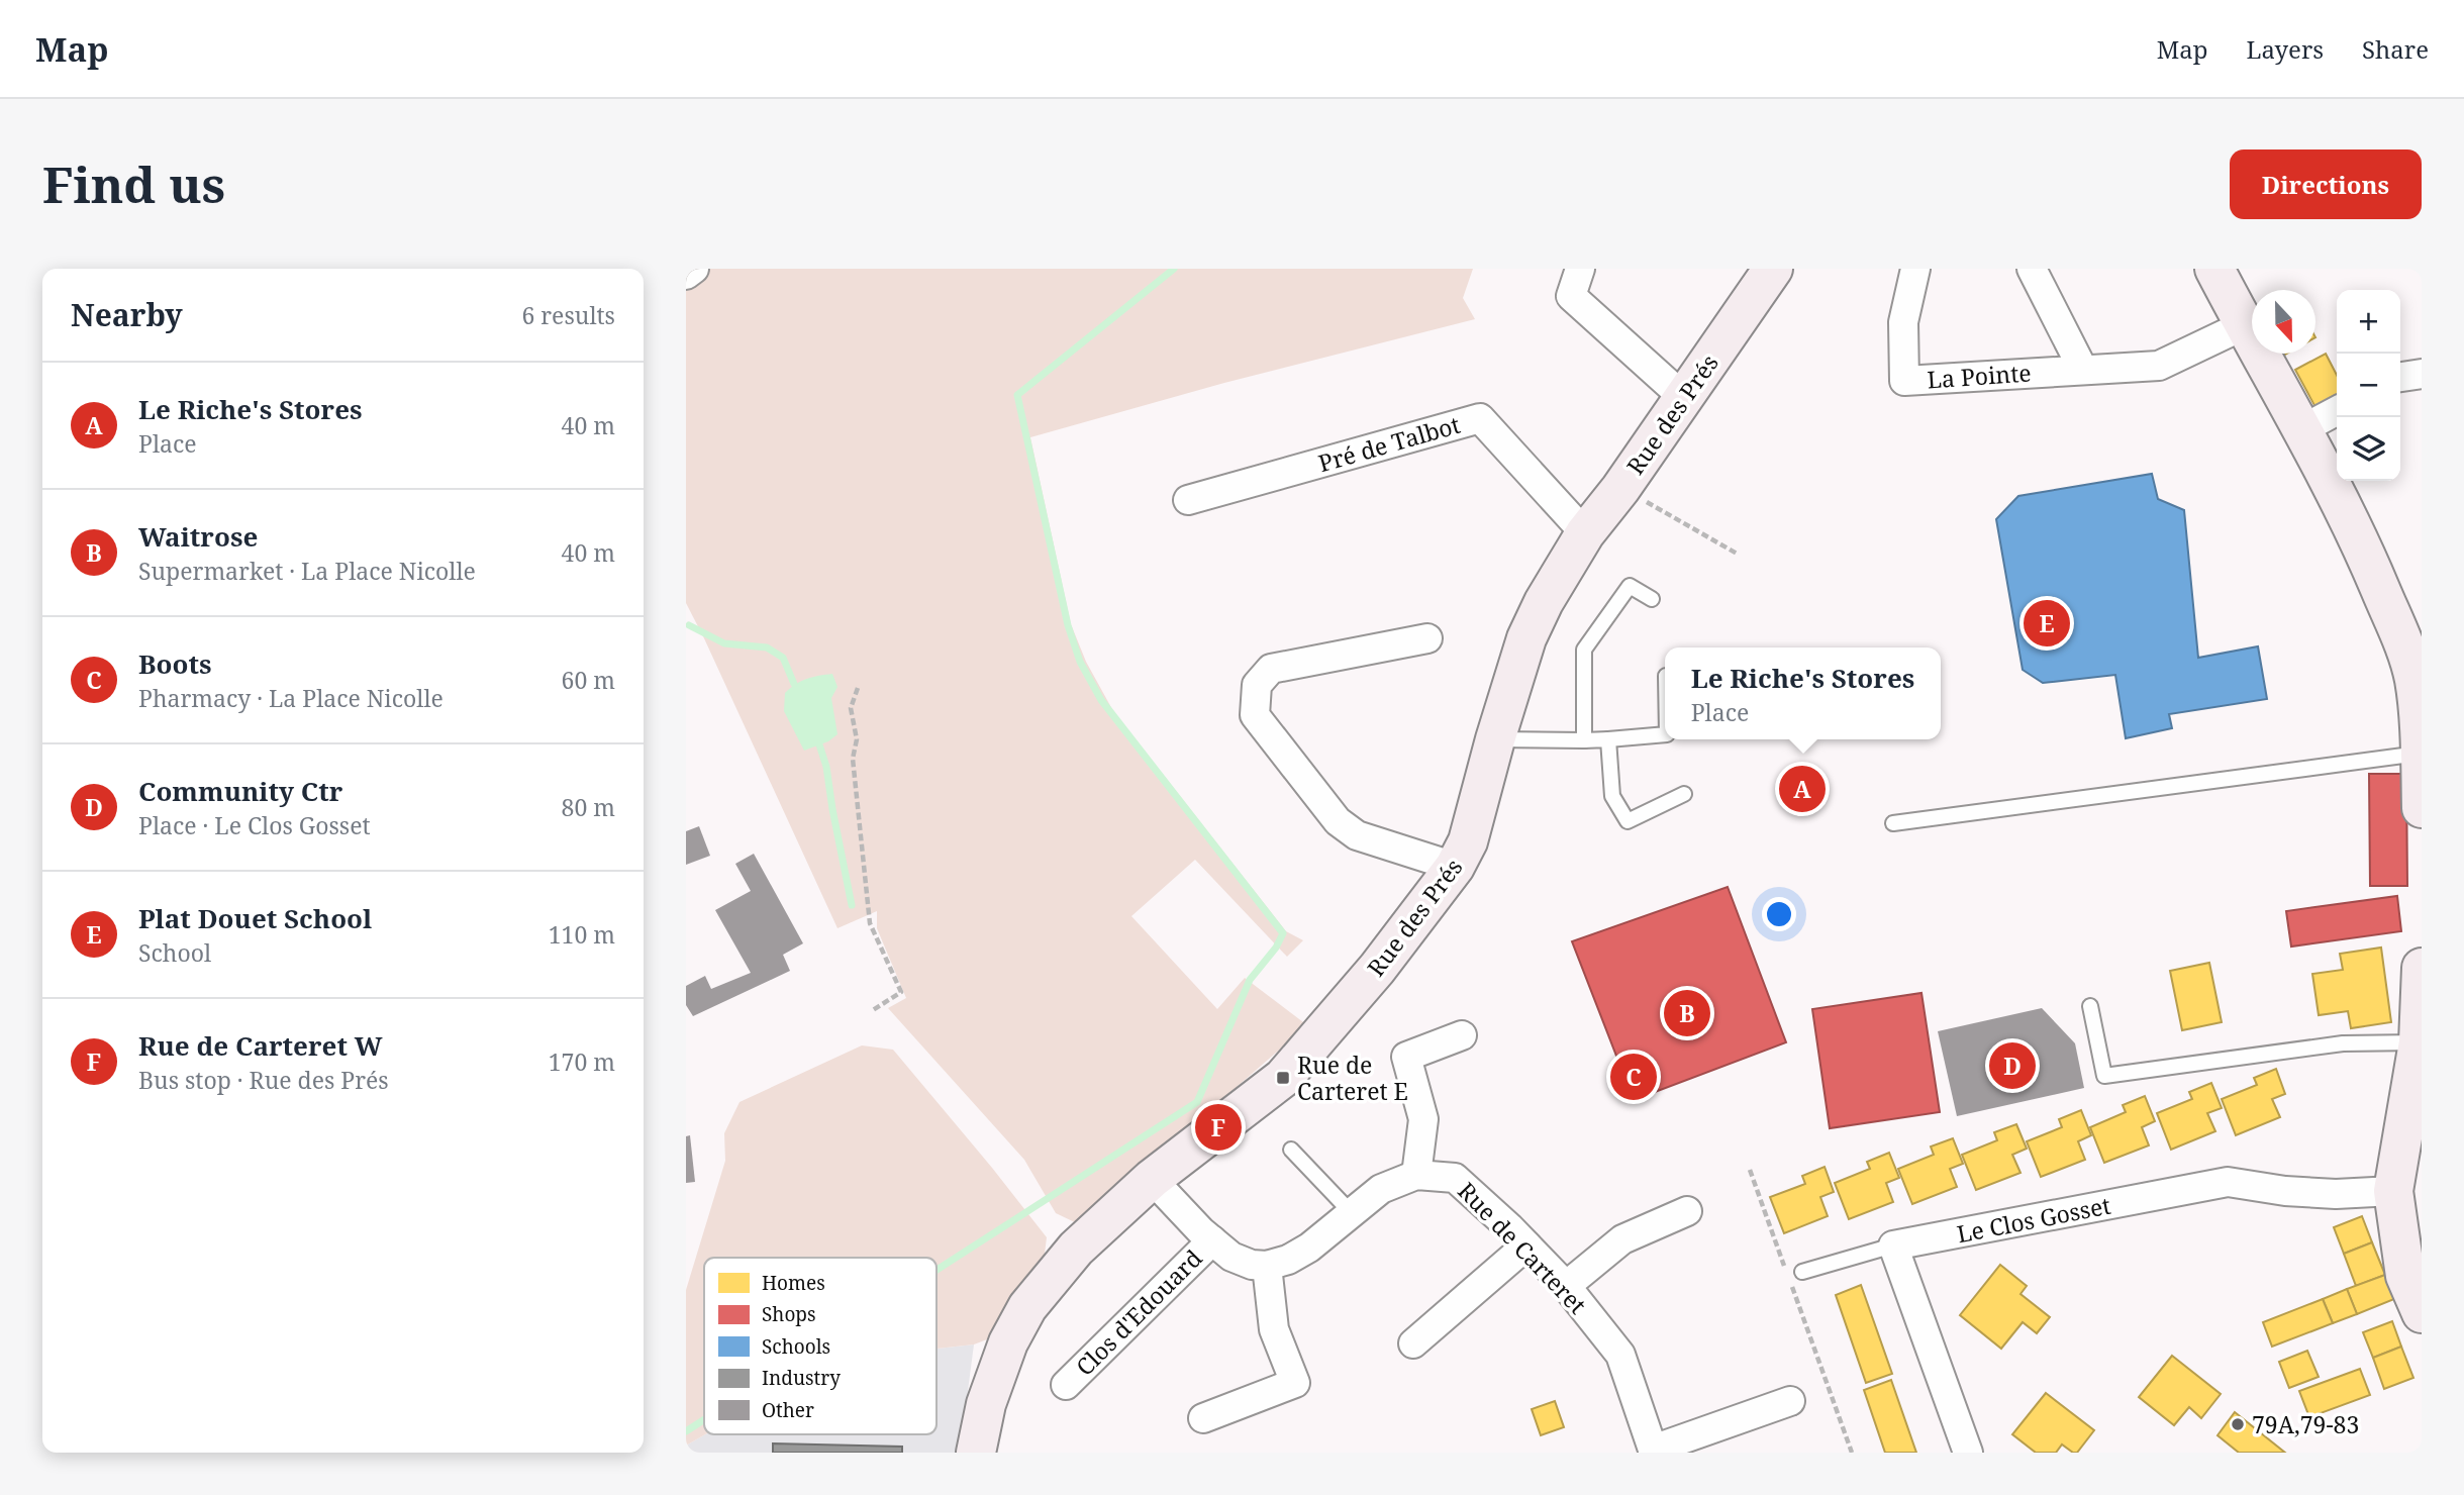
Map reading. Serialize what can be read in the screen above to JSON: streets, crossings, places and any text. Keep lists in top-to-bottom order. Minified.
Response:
{"streets":{"main road":["Rue des Prés"],"street":["La Pointe","Pré de Talbot","Le Clos Gosset","Rue de Carteret","Clos d'Edouard"]},"crossings":[["Rue des Prés","Pré de Talbot"]],"places":{"transit":["Rue de Carteret E"],"other":["79A,79-83"]},"legend":["Homes","Shops","Schools","Industry","Other"],"north":"bottom","page":{"header":"Map","nav":["Map","Layers","Share"],"buttons":"Directions","title":"Find us","heading":["Nearby","6 results"],"map_buttons":["+","−"],"list":[{"mark":"A","name":"Le Riche's Stores","note":"Place","value":"40 m"},{"mark":"B","name":"Waitrose","note":"Supermarket · La Place Nicolle","value":"40 m"},{"mark":"C","name":"Boots","note":"Pharmacy · La Place Nicolle","value":"60 m"},{"mark":"D","name":"Community Ctr","note":"Place · Le Clos Gosset","value":"80 m"},{"mark":"E","name":"Plat Douet School","note":"School","value":"110 m"},{"mark":"F","name":"Rue de Carteret W","note":"Bus stop · Rue des Prés","value":"170 m"}],"pins":["E","A","B","D","C","F"],"popup":["Le Riche's Stores","Place"]}}
